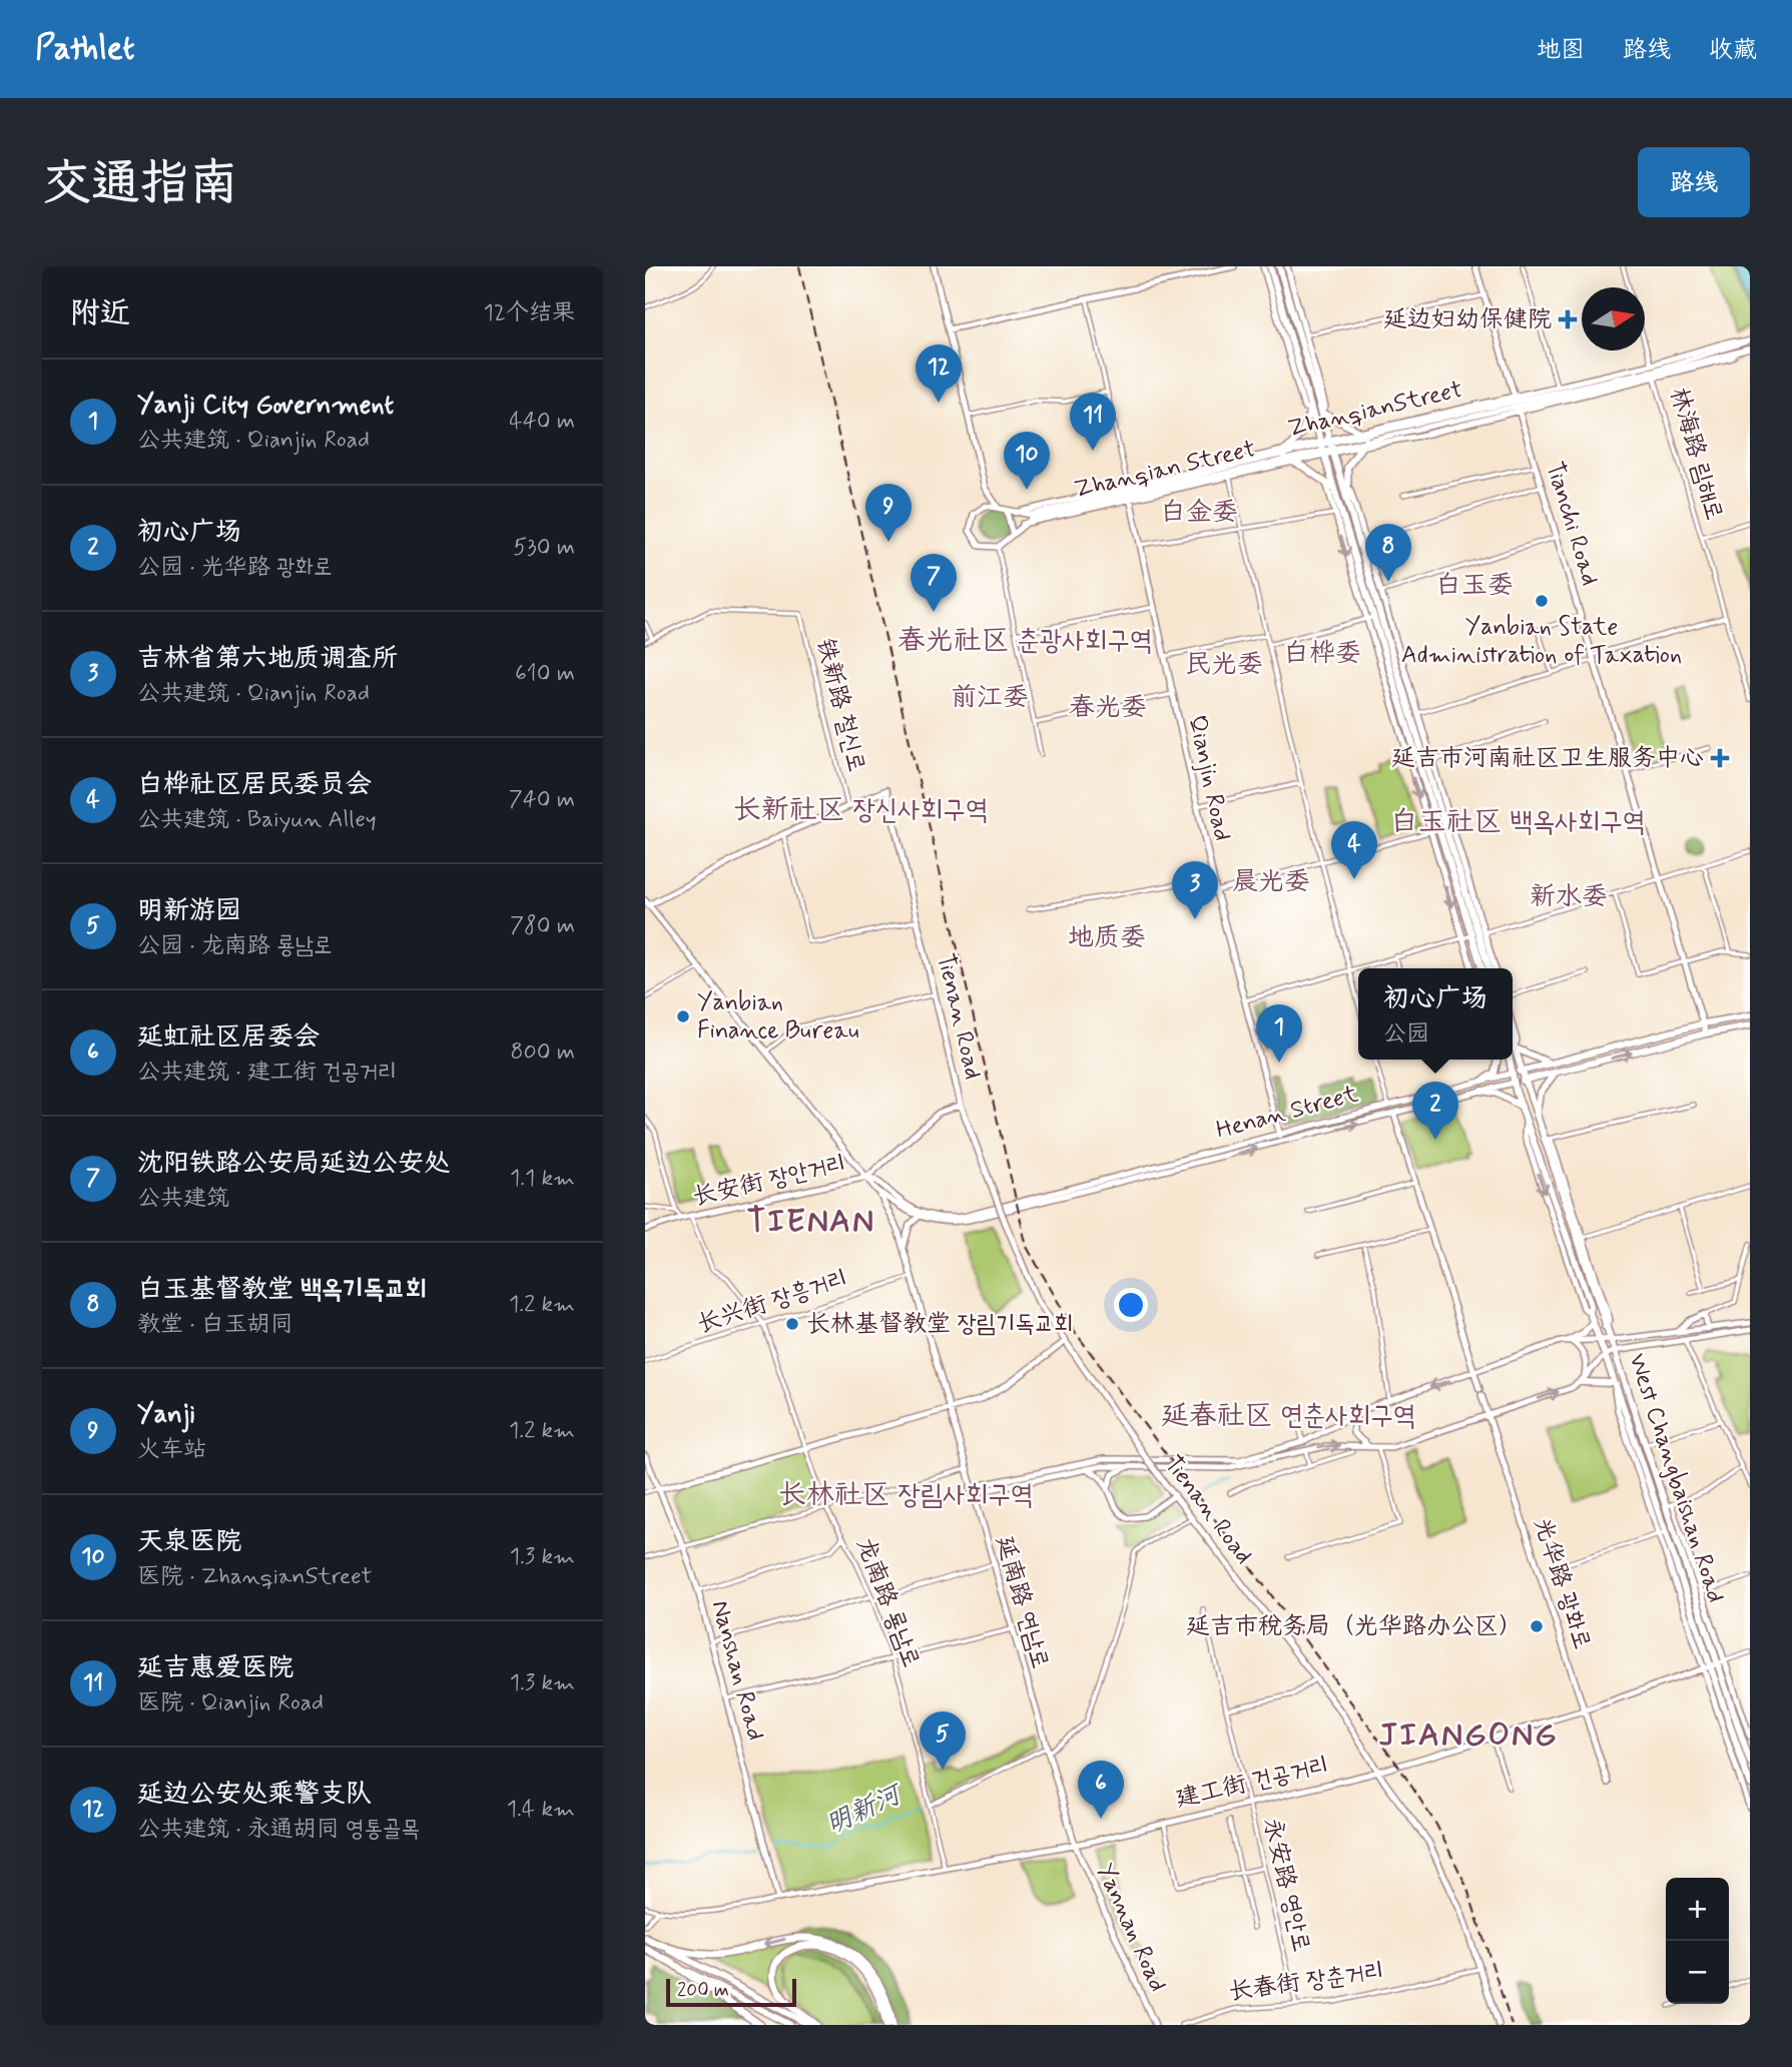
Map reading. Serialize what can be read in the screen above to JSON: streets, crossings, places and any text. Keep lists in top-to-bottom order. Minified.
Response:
{"streets":{"main road":["Henan Street","West Changbaishan Road"],"street":["ZhanqianStreet","林海路 림해로","Zhanqian Street","Tianchi Road","铁新路 철신로","Qianjin Road","Tienan Road","长安街 장안거리","长兴街 장흥거리","光华路 광화로","龙南路 룡남로","延南路 연남로","Nanshan Road","建工街 건공거리","永安路 영안로","Yannan Road","长春街 장춘거리"]},"crossings":[["ZhanqianStreet","林海路 림해로"],["ZhanqianStreet","Zhanqian Street"],["ZhanqianStreet","Tianchi Road"],["ZhanqianStreet","Qianjin Road"],["Zhanqian Street","Qianjin Road"],["Tianchi Road","Henan Street"],["铁新路 철신로","Tienan Road"],["Qianjin Road","Henan Street"],["Tienan Road","长安街 장안거리"],["Tienan Road","建工街 건공거리"],["Tienan Road","长春街 장춘거리"],["Henan Street","长安街 장안거리"],["Henan Street","West Changbaishan Road"],["Henan Street","光华路 광화로"],["长安街 장안거리","龙南路 룡남로"],["长兴街 장흥거리","龙南路 룡남로"],["长兴街 장흥거리","延南路 연남로"],["West Changbaishan Road","建工街 건공거리"],["光华路 광화로","建工街 건공거리"],["龙南路 룡남로","建工街 건공거리"],["延南路 연남로","建工街 건공거리"],["延南路 연남로","Yannan Road"],["Nanshan Road","建工街 건공거리"],["建工街 건공거리","永安路 영안로"],["建工街 건공거리","Yannan Road"],["永安路 영안로","长春街 장춘거리"]],"districts":["白金委","白玉委","春光社区 춘광사회구역","白桦委","民光委","前江委","春光委","长新社区 장신사회구역","白玉社区 백옥사회구역","晨光委","新水委","地质委","TIENAN","延春社区 연춘사회구역","长林社区 장림사회구역","JIANGONG"],"water":["明新河"],"places":{"health":["延边妇幼保健院","延吉市河南社区卫生服务中心"],"other":["Yanbian State Administration of Taxation","Yanbian Finance Bureau","长林基督教堂 장림기독교회","延吉市税务局（光华路办公区）"]},"scale_bar":"200 m","north":"right","page":{"header":"Pathlet","nav":["地图","路线","收藏"],"title":"交通指南","buttons":"路线","heading":["附近","12个结果"],"pins":["12","11","10","9","8","7","4","3","1","2","5","6"],"list":[{"mark":"1","name":"Yanji City Government","note":"公共建筑 · Qianjin Road","value":"440 m"},{"mark":"2","name":"初心广场","note":"公园 · 光华路 광화로","value":"530 m"},{"mark":"3","name":"吉林省第六地质调查所","note":"公共建筑 · Qianjin Road","value":"610 m"},{"mark":"4","name":"白桦社区居民委员会","note":"公共建筑 · Baiyun Alley","value":"740 m"},{"mark":"5","name":"明新游园","note":"公园 · 龙南路 룡남로","value":"780 m"},{"mark":"6","name":"延虹社区居委会","note":"公共建筑 · 建工街 건공거리","value":"800 m"},{"mark":"7","name":"沈阳铁路公安局延边公安处","note":"公共建筑","value":"1.1 km"},{"mark":"8","name":"白玉基督教堂 백옥기독교회","note":"教堂 · 白玉胡同","value":"1.2 km"},{"mark":"9","name":"Yanji","note":"火车站","value":"1.2 km"},{"mark":"10","name":"天泉医院","note":"医院 · ZhanqianStreet","value":"1.3 km"},{"mark":"11","name":"延吉惠爱医院","note":"医院 · Qianjin Road","value":"1.3 km"},{"mark":"12","name":"延边公安处乘警支队","note":"公共建筑 · 永通胡同 영통골목","value":"1.4 km"}],"popup":["初心广场","公园"],"map_buttons":["+","−"],"scale":"200 m"}}
